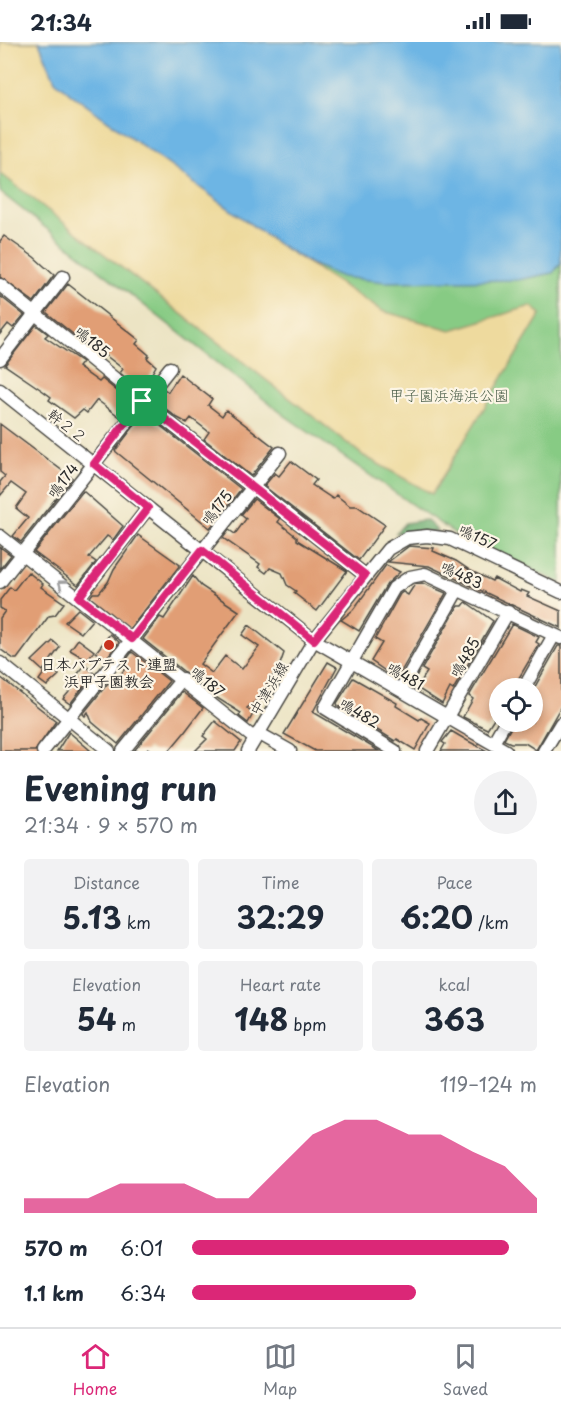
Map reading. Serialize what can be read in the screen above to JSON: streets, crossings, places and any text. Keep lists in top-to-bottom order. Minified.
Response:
{"streets":{"street":["鳴185","幹２２","鳴174","鳴175","鳴157","鳴483","鳴485","鳴481","鳴187","中津浜線","鳴482"]},"crossings":[["鳴185","鳴174"],["鳴185","鳴175"],["鳴185","鳴157"],["幹２２","鳴174"],["幹２２","鳴175"],["幹２２","鳴157"],["幹２２","鳴481"],["幹２２","中津浜線"],["鳴174","鳴187"],["鳴175","鳴187"],["鳴157","鳴481"],["鳴157","中津浜線"],["鳴483","鳴485"],["鳴483","鳴481"],["鳴483","鳴482"],["鳴485","鳴481"],["鳴481","中津浜線"],["鳴481","鳴482"],["鳴187","中津浜線"]],"parks":["甲子園浜海浜公園"],"places":["日本バプテスト連盟 浜甲子園教会"],"page":{"status":"21:34","heading":["Evening run","21:34 · 9 × 570 m"],"stats":[["Distance","5.13 km"],["Time","32:29"],["Pace","6:20 /km"],["Elevation","54 m"],["Heart rate","148 bpm"],["kcal","363"]],"chart":["Elevation","119–124 m"],"list":[{"name":"570 m","note":"6:01"},{"name":"1.1 km","note":"6:34"}],"tabs":["Home","Map","Saved"]}}
